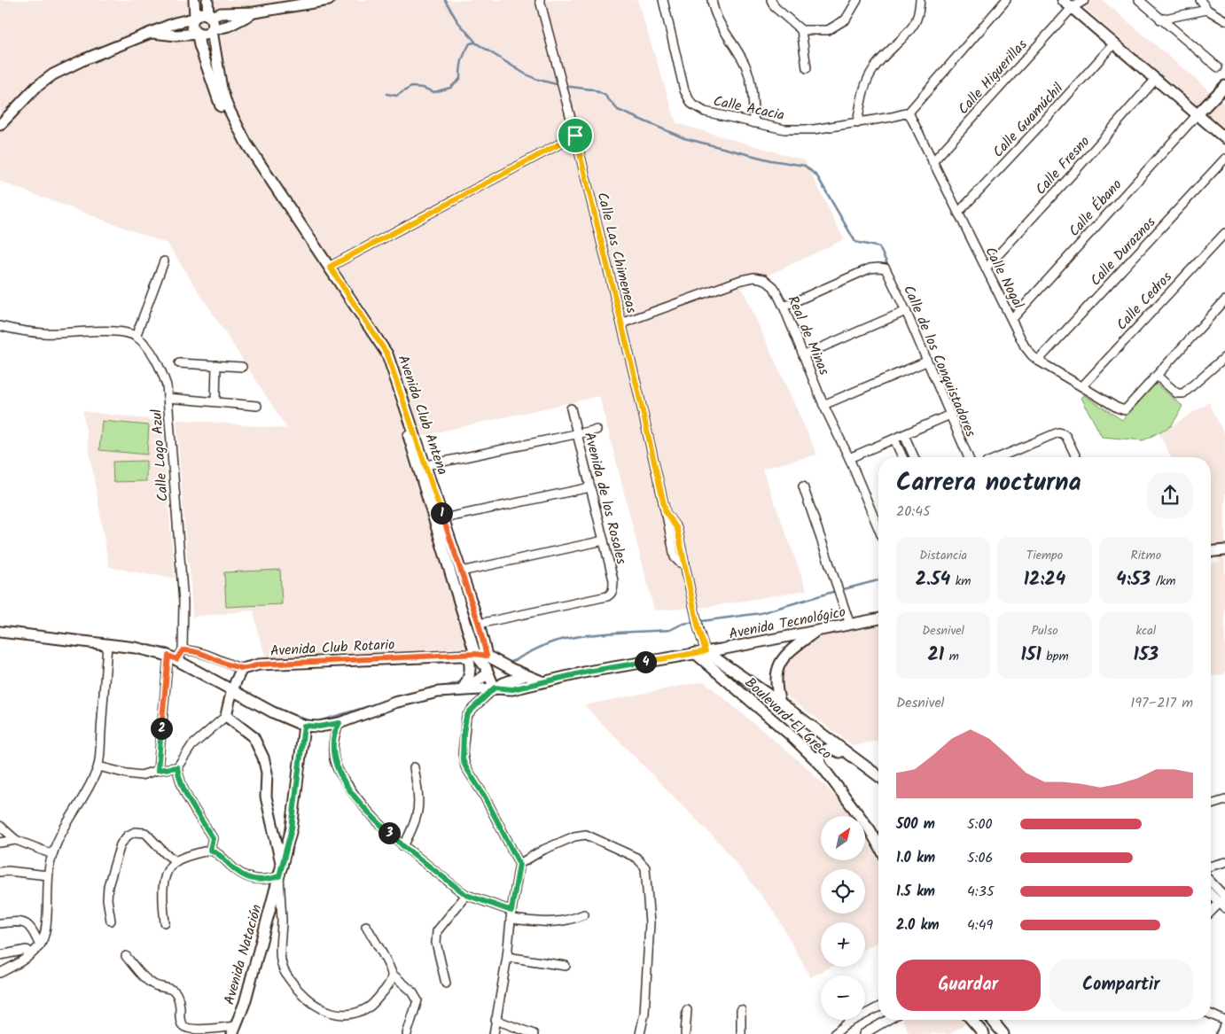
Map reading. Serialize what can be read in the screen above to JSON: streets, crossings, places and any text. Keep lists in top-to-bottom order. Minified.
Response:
{"streets":{"street":["Calle Higuerillas","Calle Acacia","Calle Guamúchil","Calle Fresno","Calle Ébano","Calle Duraznos","Calle Las Chimeneas","Calle Nogal","Calle Cedros","Real de Minas","Calle de los Conquistadores","Avenida Club Antena","Calle Lago Azul","Avenida de los Rosales","Avenida Tecnológico","Avenida Club Rotario","Boulevard El Greco","Avenida Natación"]},"crossings":[["Calle Higuerillas","Calle Nogal"],["Calle Acacia","Calle Nogal"],["Calle Guamúchil","Calle Nogal"],["Calle Fresno","Calle Nogal"],["Calle Ébano","Calle Nogal"],["Calle Duraznos","Calle Nogal"],["Calle Las Chimeneas","Real de Minas"],["Calle Las Chimeneas","Avenida Tecnológico"],["Calle Las Chimeneas","Boulevard El Greco"],["Calle Nogal","Calle Cedros"],["Real de Minas","Calle de los Conquistadores"],["Avenida Club Antena","Avenida de los Rosales"],["Avenida Club Antena","Avenida Tecnológico"],["Avenida Club Antena","Avenida Club Rotario"],["Avenida Tecnológico","Boulevard El Greco"]],"north":"top right","page":{"heading":["Carrera nocturna","20:45"],"pins":["1","4","2","3"],"stats":[["Distancia","2.54 km"],["Tiempo","12:24"],["Ritmo","4:53 /km"],["Desnivel","21 m"],["Pulso","151 bpm"],["kcal","153"]],"chart":["Desnivel","197–217 m"],"list":[{"name":"500 m","note":"5:00"},{"name":"1.0 km","note":"5:06"},{"name":"1.5 km","note":"4:35"},{"name":"2.0 km","note":"4:49"}],"map_buttons":["+","−"],"buttons":["Guardar","Compartir"]}}
